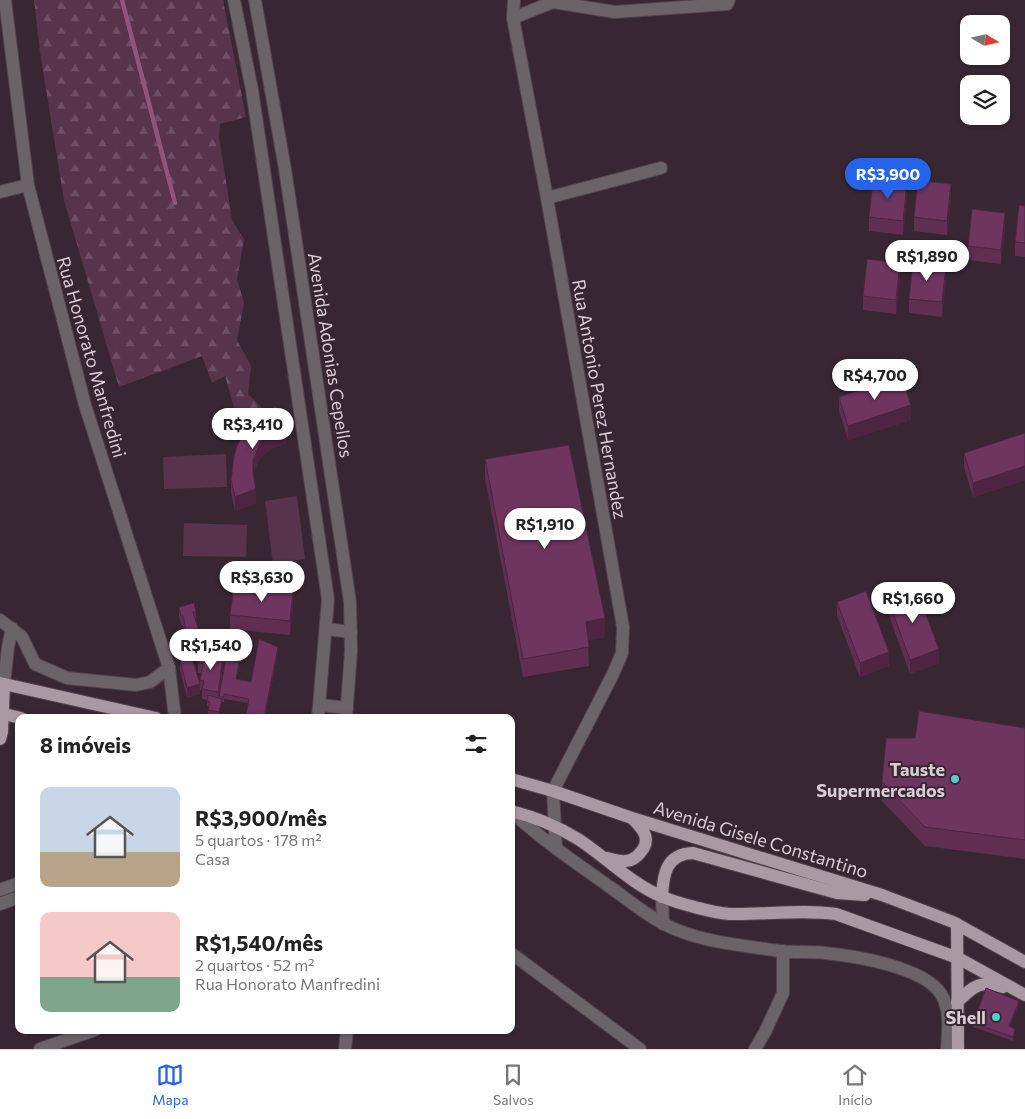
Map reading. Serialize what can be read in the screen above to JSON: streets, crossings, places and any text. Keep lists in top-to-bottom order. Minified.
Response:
{"streets":{"main road":["Avenida Gisele Constantino"],"street":["Avenida Adonias Cepellos","Rua Honorato Manfredini","Rua Antonio Perez Hernandez"]},"crossings":[["Rua Antonio Perez Hernandez","Avenida Gisele Constantino"]],"places":["Tauste Supermercados","Shell"],"north":"right","page":{"price":["R$3,900","R$1,890","R$4,700","R$3,410","R$1,910","R$3,630","R$1,660","R$1,540"],"heading":"8 imóveis","list":[{"name":"R$3,900/mês","note":"5 quartos · 178 m² · Casa"},{"name":"R$1,540/mês","note":"2 quartos · 52 m² · Rua Honorato Manfredini"}],"tabs":["Mapa","Salvos","Início"]}}
